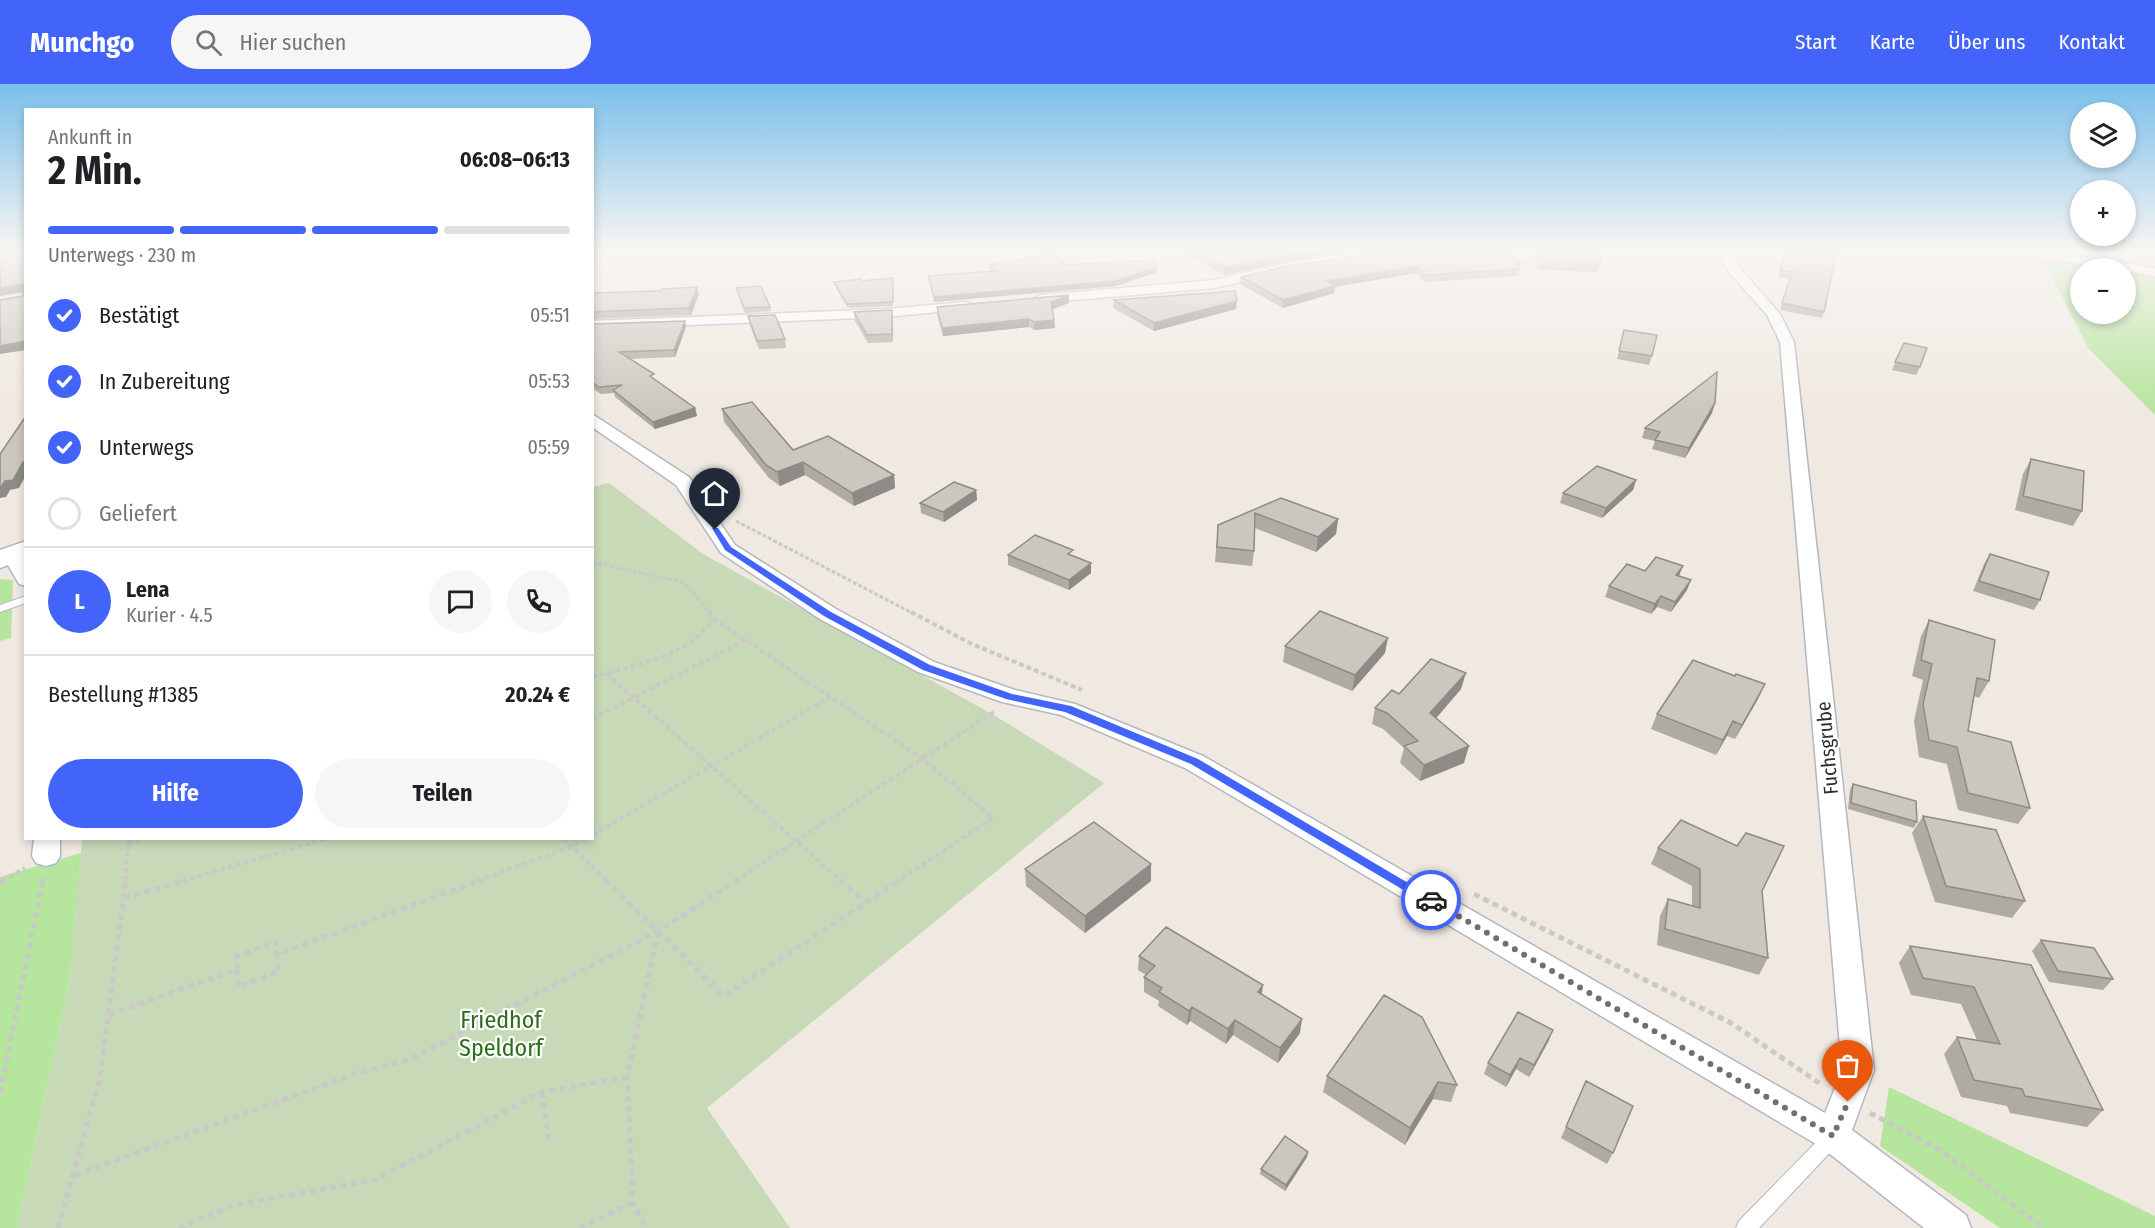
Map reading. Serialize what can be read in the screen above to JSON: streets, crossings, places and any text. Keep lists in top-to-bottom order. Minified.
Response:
{"streets":{"street":["Fuchsgrube"]},"parks":["Friedhof Speldorf"],"page":{"header":"Munchgo","search":"Hier suchen","nav":["Start","Karte","Über uns","Kontakt"],"map_buttons":["+","−"],"heading":["2 Min.","Ankunft in","06:08–06:13"],"panel":["Lena","Kurier · 4.5","Bestellung #1385","20.24 €"],"bar":"Unterwegs · 230 m","list":[["Bestätigt","05:51"],["In Zubereitung","05:53"],["Unterwegs","05:59"],"Geliefert"],"round":"L","buttons":["Hilfe","Teilen"]}}
